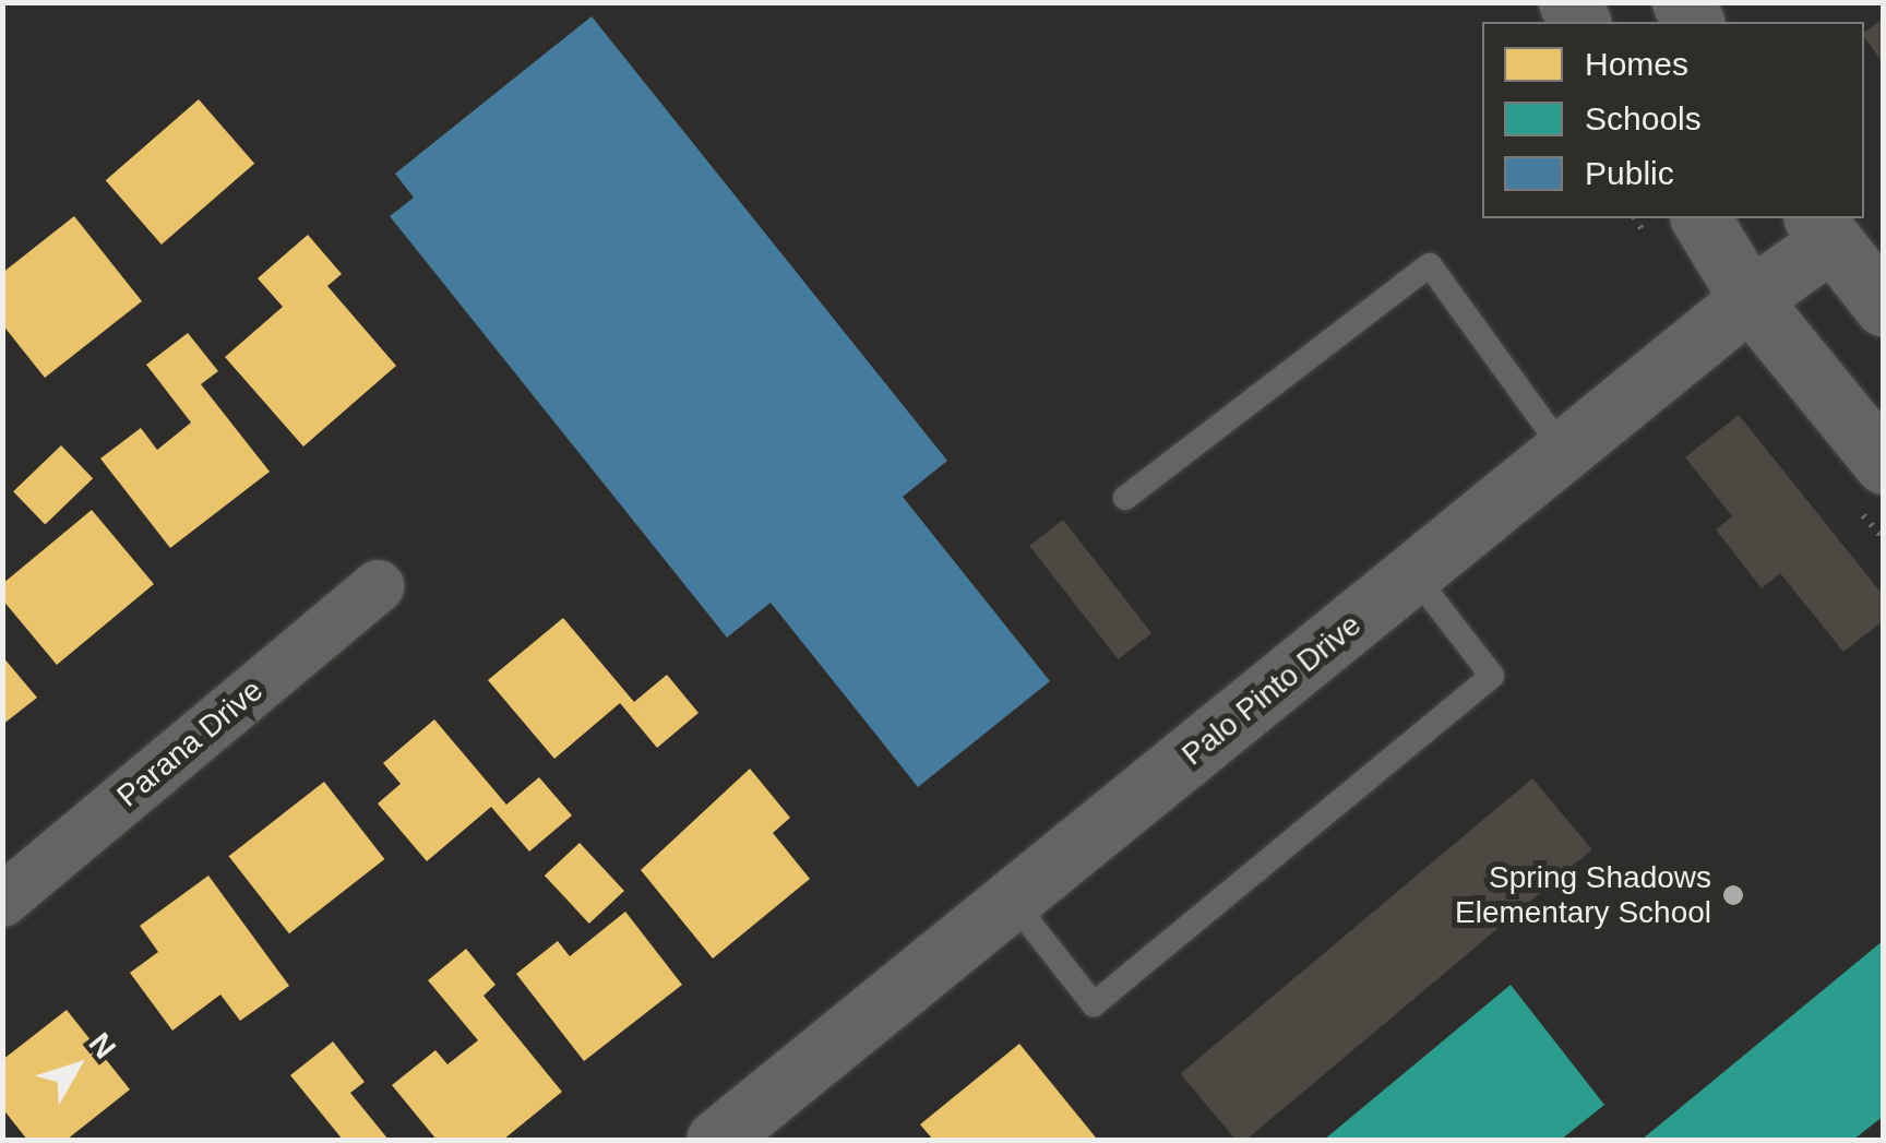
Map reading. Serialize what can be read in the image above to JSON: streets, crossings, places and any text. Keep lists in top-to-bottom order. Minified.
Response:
{"streets":{"street":["Palo Pinto Drive","Parana Drive"]},"places":["Spring Shadows Elementary School"],"legend":["Homes","Schools","Public"],"north":"top right"}
